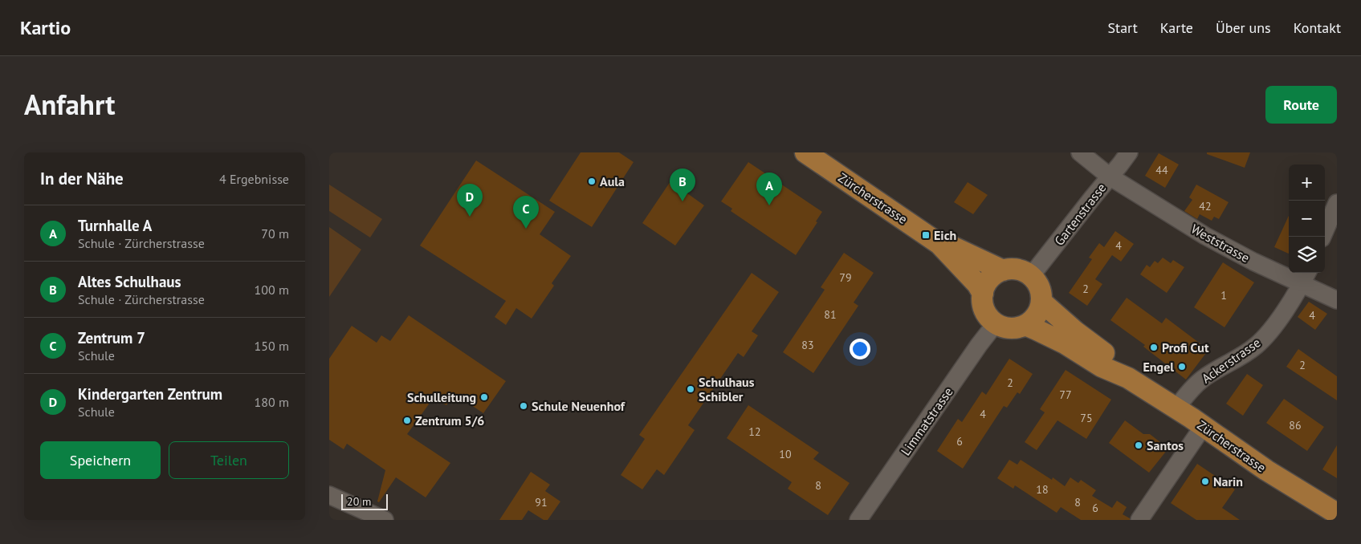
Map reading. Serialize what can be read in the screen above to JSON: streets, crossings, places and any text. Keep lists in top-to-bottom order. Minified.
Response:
{"streets":{"main road":["Zürcherstrasse"],"street":["Gartenstrasse","Weststrasse","Ackerstrasse","Limmatstrasse"]},"crossings":[["Zürcherstrasse","Gartenstrasse"],["Zürcherstrasse","Ackerstrasse"],["Zürcherstrasse","Limmatstrasse"],["Gartenstrasse","Weststrasse"],["Gartenstrasse","Limmatstrasse"],["Weststrasse","Ackerstrasse"]],"places":{"other":["Aula","Profi Cut","Engel","Schulhaus Schibler","Schulleitung","Schule Neuenhof","Zentrum 5/6","Santos","Narin"],"transit":["Eich"]},"house_numbers":["44","42","4","79","2","1","81","4","83","2","2","77","4","75","86","12","6","10","8","18","91","8","6"],"scale_bar":"20 m","page":{"header":"Kartio","nav":["Start","Karte","Über uns","Kontakt"],"title":"Anfahrt","buttons":["Route",["Speichern","Teilen"]],"heading":["In der Nähe","4 Ergebnisse"],"map_buttons":["+","−"],"pins":["B","A","D","C"],"list":[{"mark":"A","name":"Turnhalle A","note":"Schule · Zürcherstrasse","value":"70 m"},{"mark":"B","name":"Altes Schulhaus","note":"Schule · Zürcherstrasse","value":"100 m"},{"mark":"C","name":"Zentrum 7","note":"Schule","value":"150 m"},{"mark":"D","name":"Kindergarten Zentrum","note":"Schule","value":"180 m"}],"scale":"20 m"}}
